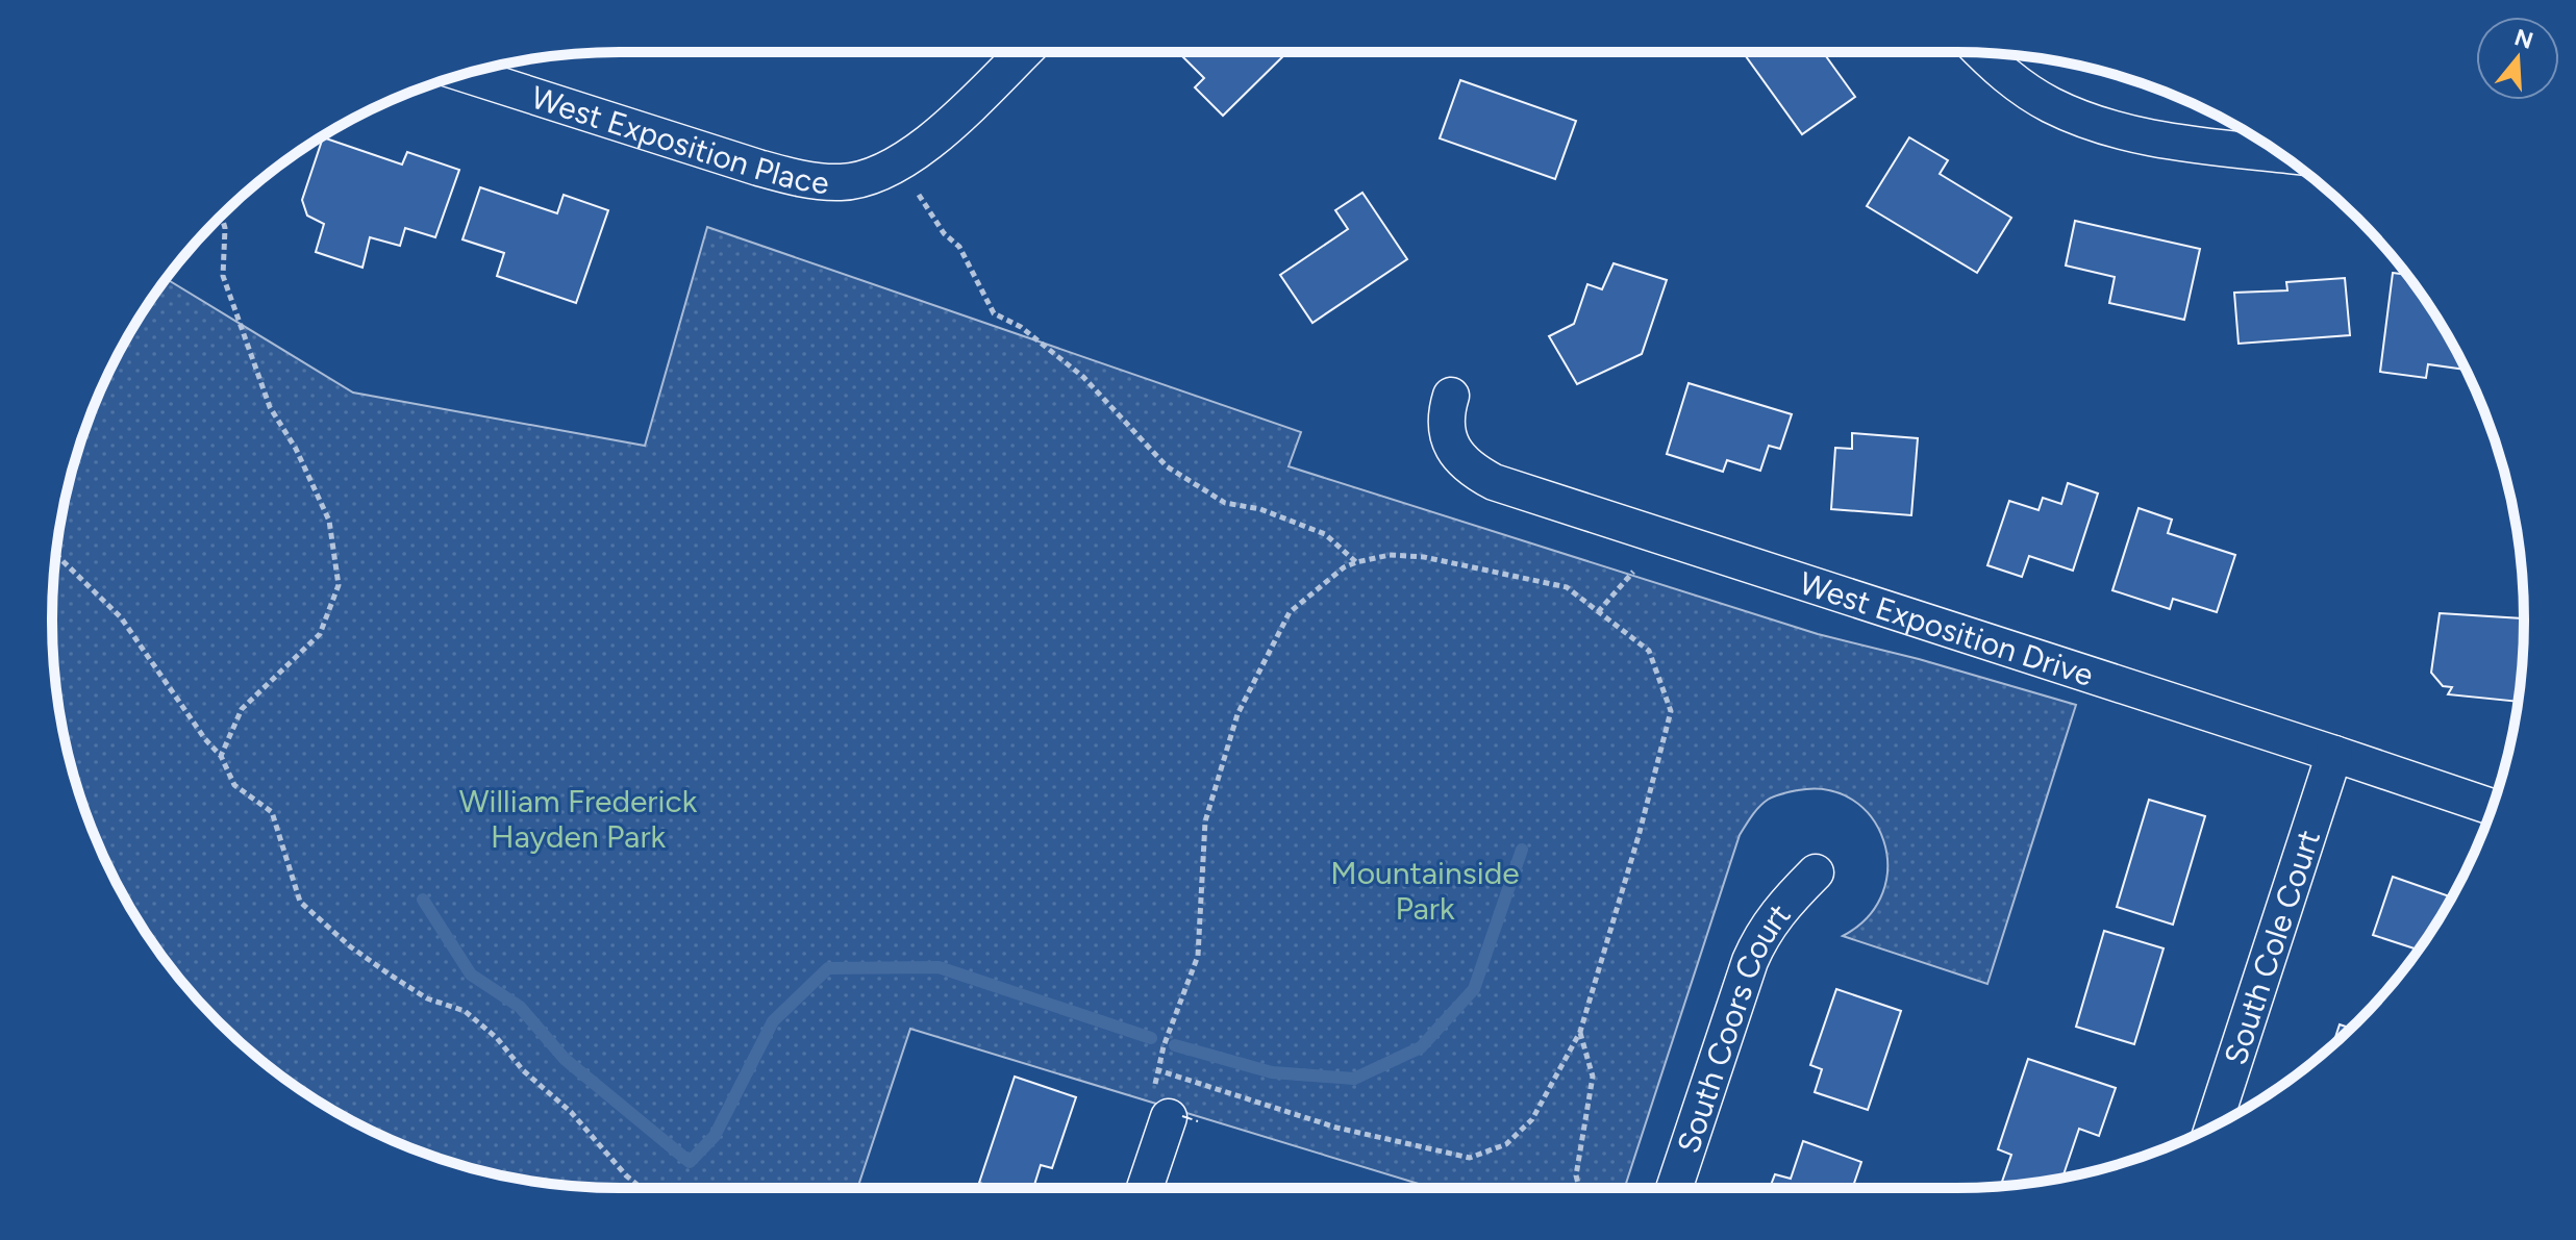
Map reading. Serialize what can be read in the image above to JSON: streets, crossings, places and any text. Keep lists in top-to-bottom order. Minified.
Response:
{"streets":{"street":["West Exposition Place","West Exposition Drive","South Cole Court","South Coors Court"]},"crossings":[["West Exposition Drive","South Cole Court"]],"parks":["William Frederick Hayden Park","Mountainside Park"],"north":"top"}
